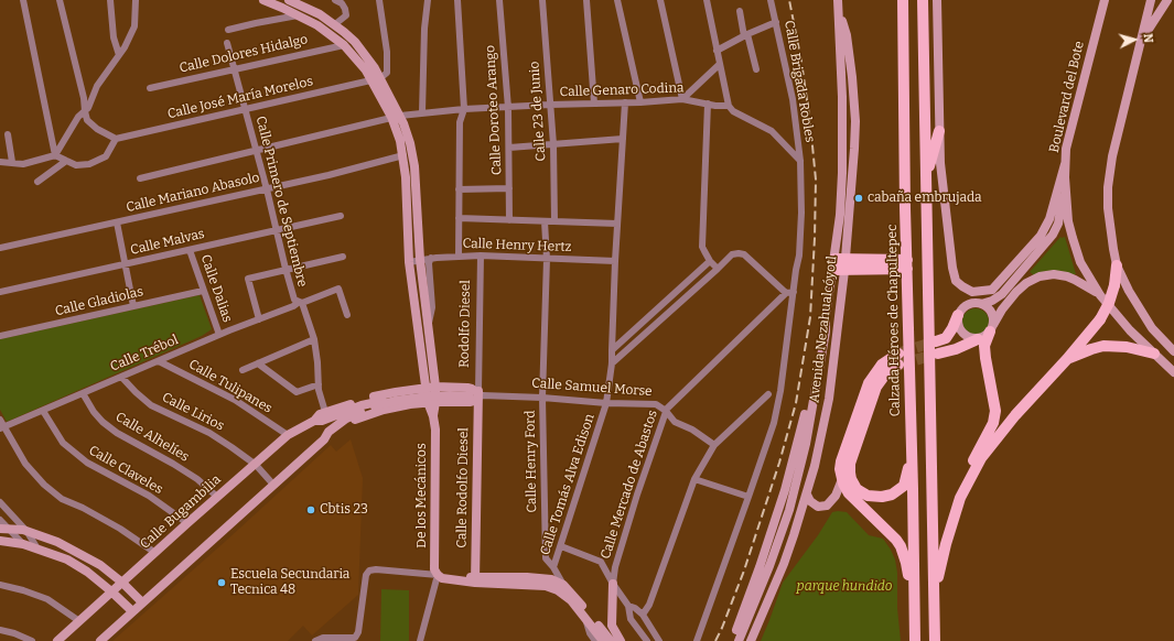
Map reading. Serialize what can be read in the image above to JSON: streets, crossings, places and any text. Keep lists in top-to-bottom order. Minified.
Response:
{"streets":{"main road":["Boulevard del Bote","Calzada Héroes de Chapultepec","Avenida Nezahualcóyotl","Calle Samuel Morse","Calle Rodolfo Diesel","De los Mecánicos","Calle Bugambilia"],"street":["Calle Dolores Hidalgo","Calle Brigada Robles","Calle Genaro Codina","Calle José María Morelos","Calle Doroteo Arango","Calle 23 de Junio","Calle Mariano Abasolo","Calle Primero de Septiembre","Calle Malvas","Calle Henry Hertz","Calle Dalias","Calle Gladiolas","Rodolfo Diesel","Calle Trébol","Calle Tulipanes","Calle Lirios","Calle Alhelíes","Calle Henry Ford","Calle Claveles","Calle Tomás Alva Edison","Calle Mercado de Abastos"]},"crossings":[["Calle Dolores Hidalgo","Calle Primero de Septiembre"],["Calle Brigada Robles","Calle Genaro Codina"],["Calle Genaro Codina","Calle Doroteo Arango"],["Calle Genaro Codina","Calle 23 de Junio"],["Calle Genaro Codina","Calle Primero de Septiembre"],["Calle Genaro Codina","Calle Tomás Alva Edison"],["Calle José María Morelos","Calle Primero de Septiembre"],["Calle Mariano Abasolo","Calle Primero de Septiembre"],["Calle Primero de Septiembre","Calle Malvas"],["Calle Primero de Septiembre","Calle Trébol"],["Calle Primero de Septiembre","Calle Samuel Morse"],["Calle Primero de Septiembre","Calle Bugambilia"],["Calle Malvas","Calle Dalias"],["Calle Henry Hertz","Rodolfo Diesel"],["Calle Henry Hertz","Calle Henry Ford"],["Calle Henry Hertz","Calle Tomás Alva Edison"],["Calle Dalias","Calle Gladiolas"],["Calle Dalias","Calle Trébol"],["Rodolfo Diesel","Calle Samuel Morse"],["Rodolfo Diesel","Calle Rodolfo Diesel"],["Calle Trébol","Calle Tulipanes"],["Calle Trébol","Calle Lirios"],["Calle Trébol","Calle Alhelíes"],["Calle Trébol","Calle Claveles"],["Calle Tulipanes","Calle Bugambilia"],["Calle Samuel Morse","Calle Henry Ford"],["Calle Samuel Morse","Calle Tomás Alva Edison"],["Calle Samuel Morse","Calle Mercado de Abastos"],["Calle Samuel Morse","Calle Rodolfo Diesel"],["Calle Samuel Morse","Calle Bugambilia"],["Calle Lirios","Calle Bugambilia"],["Calle Alhelíes","Calle Bugambilia"],["Calle Henry Ford","Calle Tomás Alva Edison"],["Calle Claveles","Calle Bugambilia"]],"parks":["parque hundido"],"places":["cabaña embrujada","Cbtis 23","Escuela Secundaria Tecnica 48"],"north":"right"}
